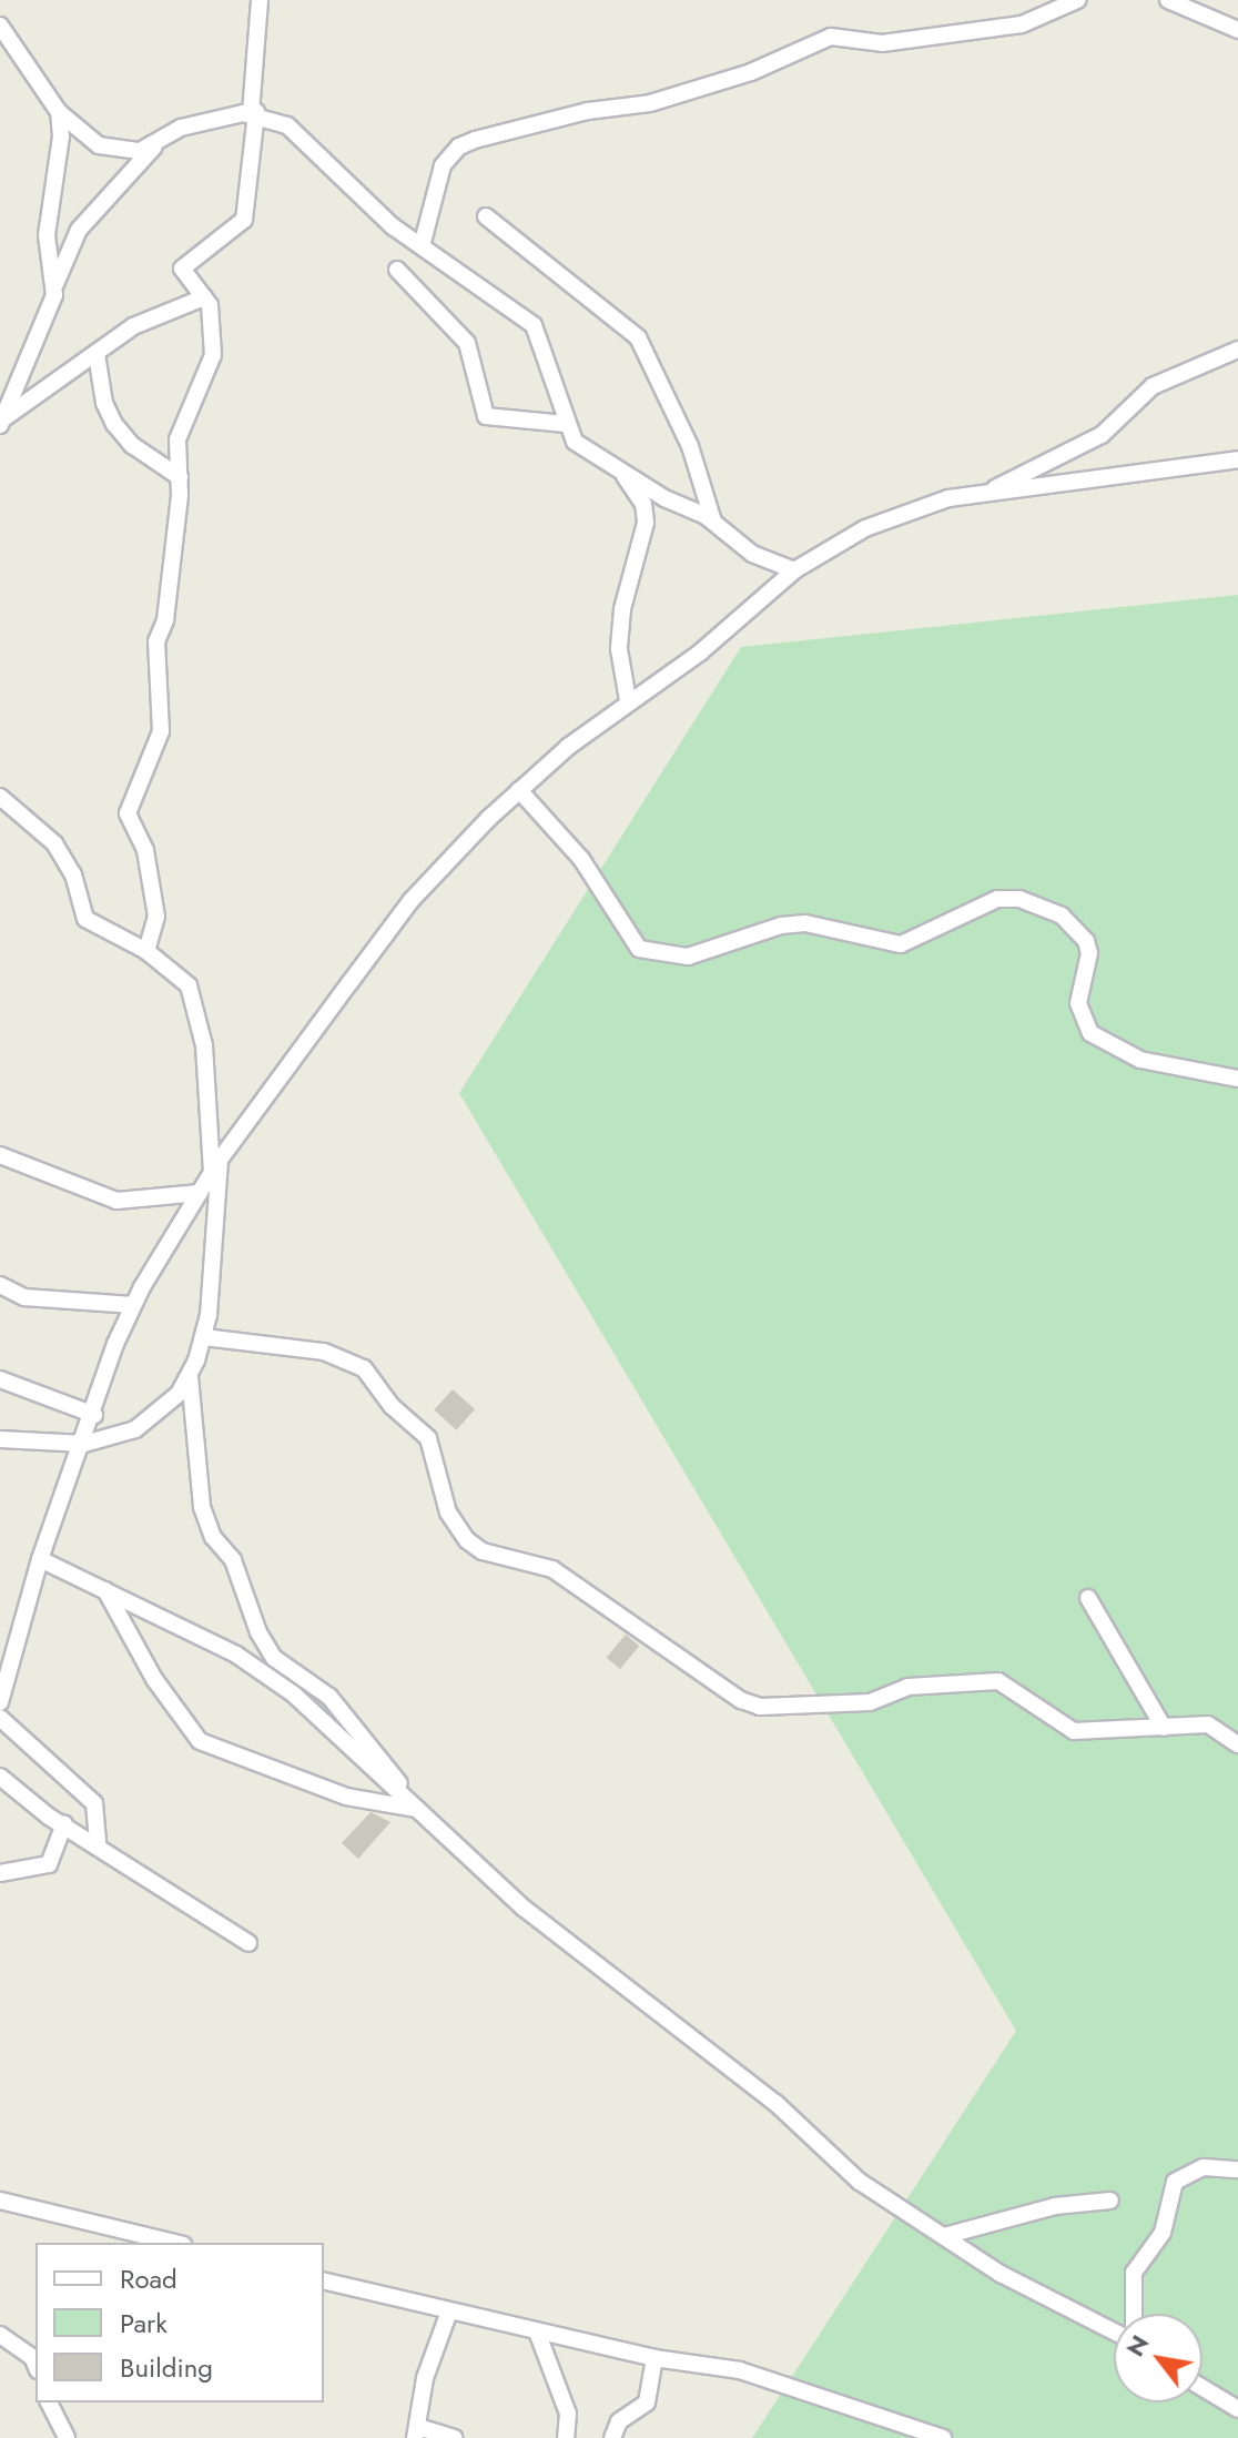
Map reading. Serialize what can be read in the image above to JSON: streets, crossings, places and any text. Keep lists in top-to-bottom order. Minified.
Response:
{"legend":["Road","Park","Building"],"north":"top left"}
